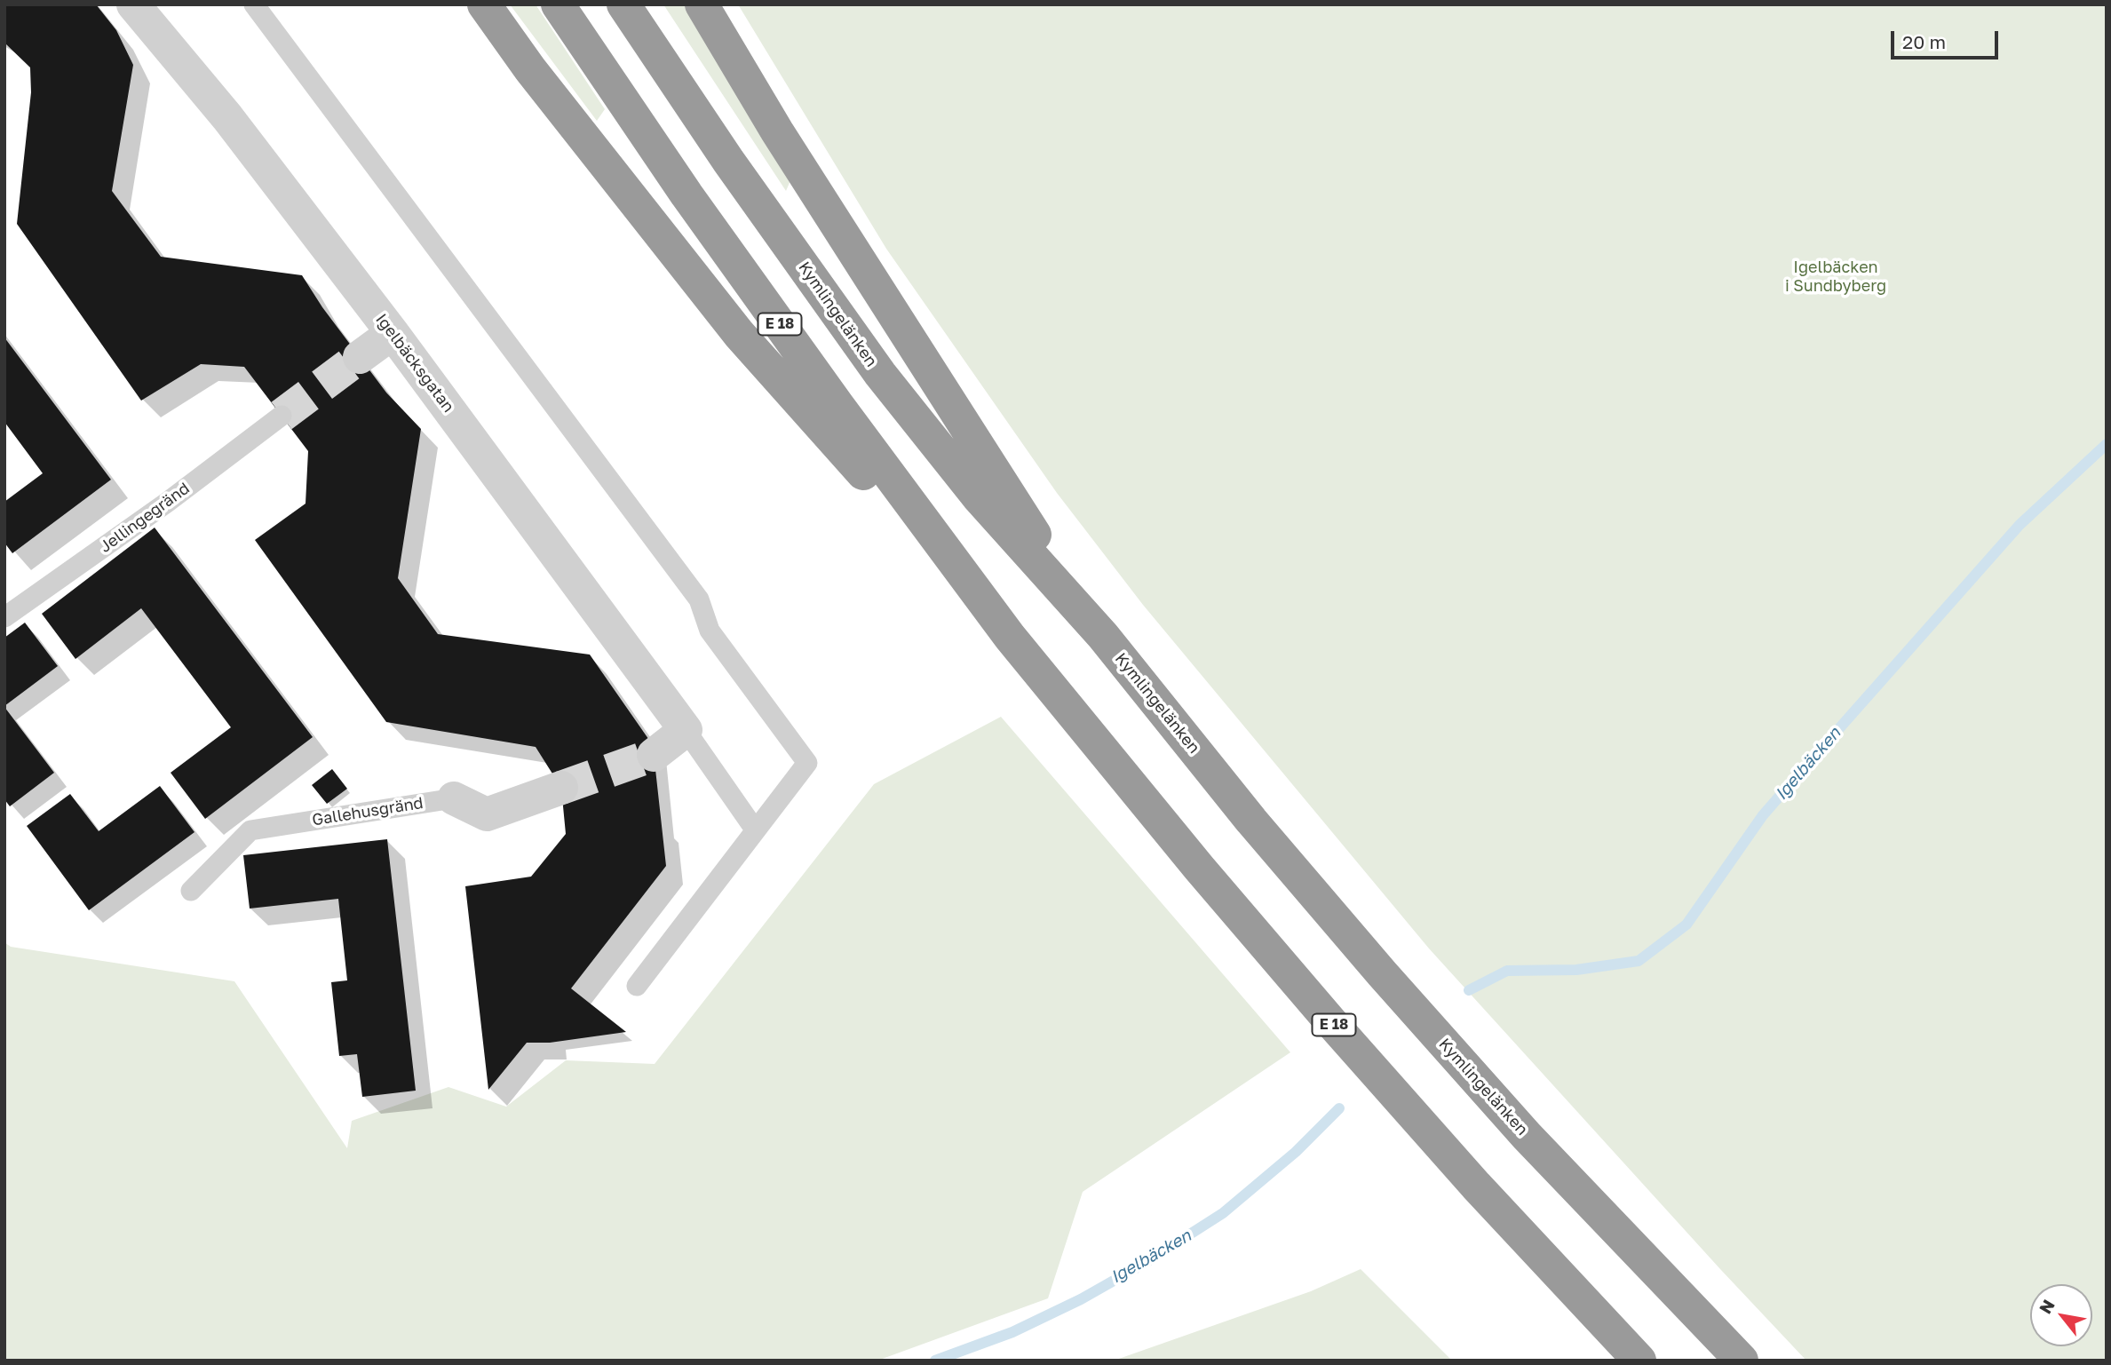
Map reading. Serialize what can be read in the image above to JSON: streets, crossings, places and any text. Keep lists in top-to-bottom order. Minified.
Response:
{"streets":{"highway":["Kymlingelänken","E 18"],"street":["Igelbäcksgatan","Gallehusgränd"],"lane":["Jellingegränd"]},"water":["Igelbäcken"],"parks":["Igelbäcken i Sundbyberg"],"scale_bar":"20 m","north":"top left"}
